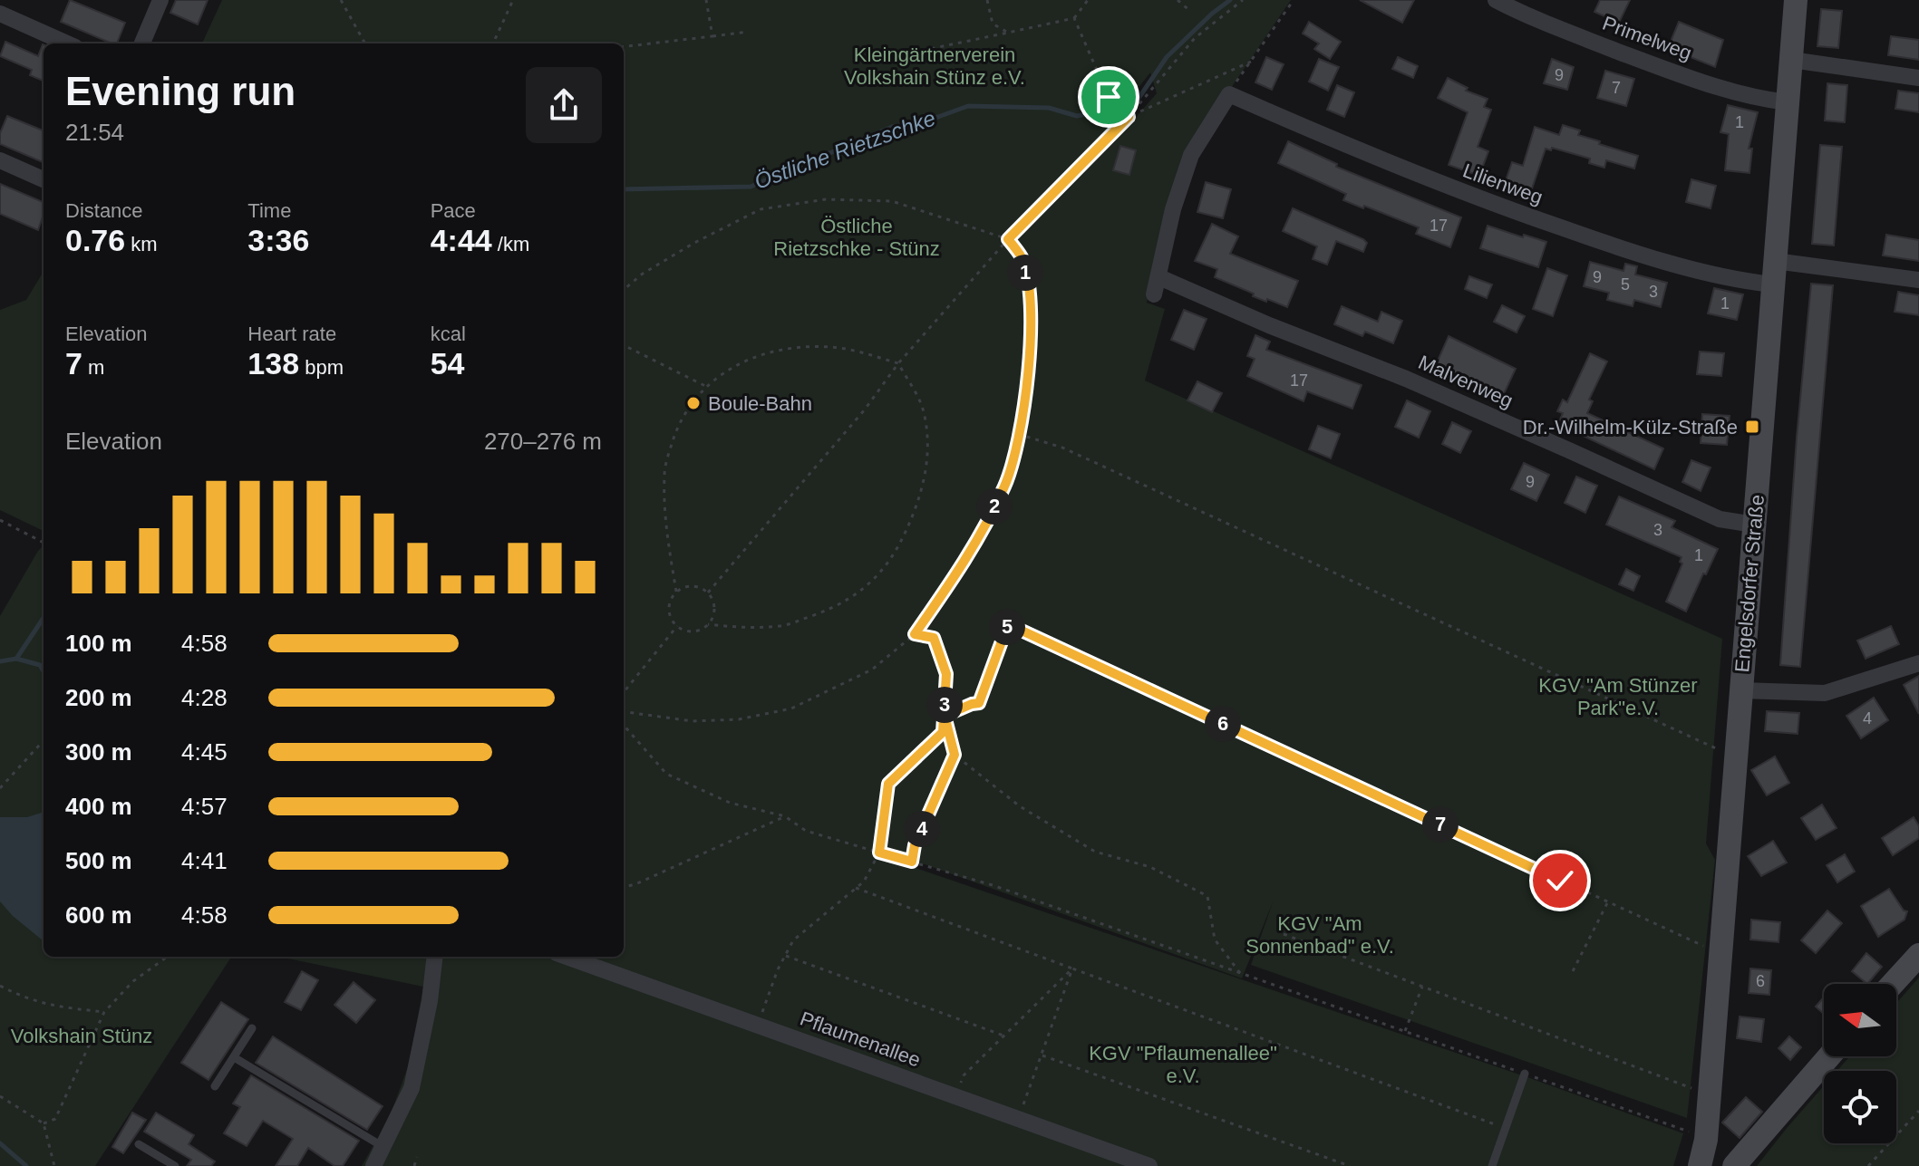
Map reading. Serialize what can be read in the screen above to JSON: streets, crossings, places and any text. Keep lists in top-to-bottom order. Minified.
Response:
{"streets":{"street":["Primelweg","Lilienweg","Malvenweg","Engelsdorfer Straße","Pflaumenallee"]},"crossings":[["Primelweg","Engelsdorfer Straße"],["Lilienweg","Engelsdorfer Straße"],["Malvenweg","Engelsdorfer Straße"]],"water":["Östliche Rietzschke"],"parks":["Kleingärtnerverein Volkshain Stünz e.V.","Östliche Rietzschke - Stünz","KGV \"Am Stünzer Park\"e.V.","KGV \"Am Sonnenbad\" e.V.","Volkshain Stünz","KGV \"Pflaumenallee\" e.V."],"places":{"other":["Boule-Bahn"],"transit":["Dr.-Wilhelm-Külz-Straße"]},"house_numbers":["9","7","1","17","9","5","3","1","17","9","3","1","4","6"],"north":"left","page":{"heading":["Evening run","21:54"],"stats":[["Distance","0.76 km"],["Time","3:36"],["Pace","4:44 /km"],["Elevation","7 m"],["Heart rate","138 bpm"],["kcal","54"]],"pins":["1","2","5","3","6","7","4"],"chart":["Elevation","270–276 m"],"list":[{"name":"100 m","note":"4:58"},{"name":"200 m","note":"4:28"},{"name":"300 m","note":"4:45"},{"name":"400 m","note":"4:57"},{"name":"500 m","note":"4:41"},{"name":"600 m","note":"4:58"}]}}
